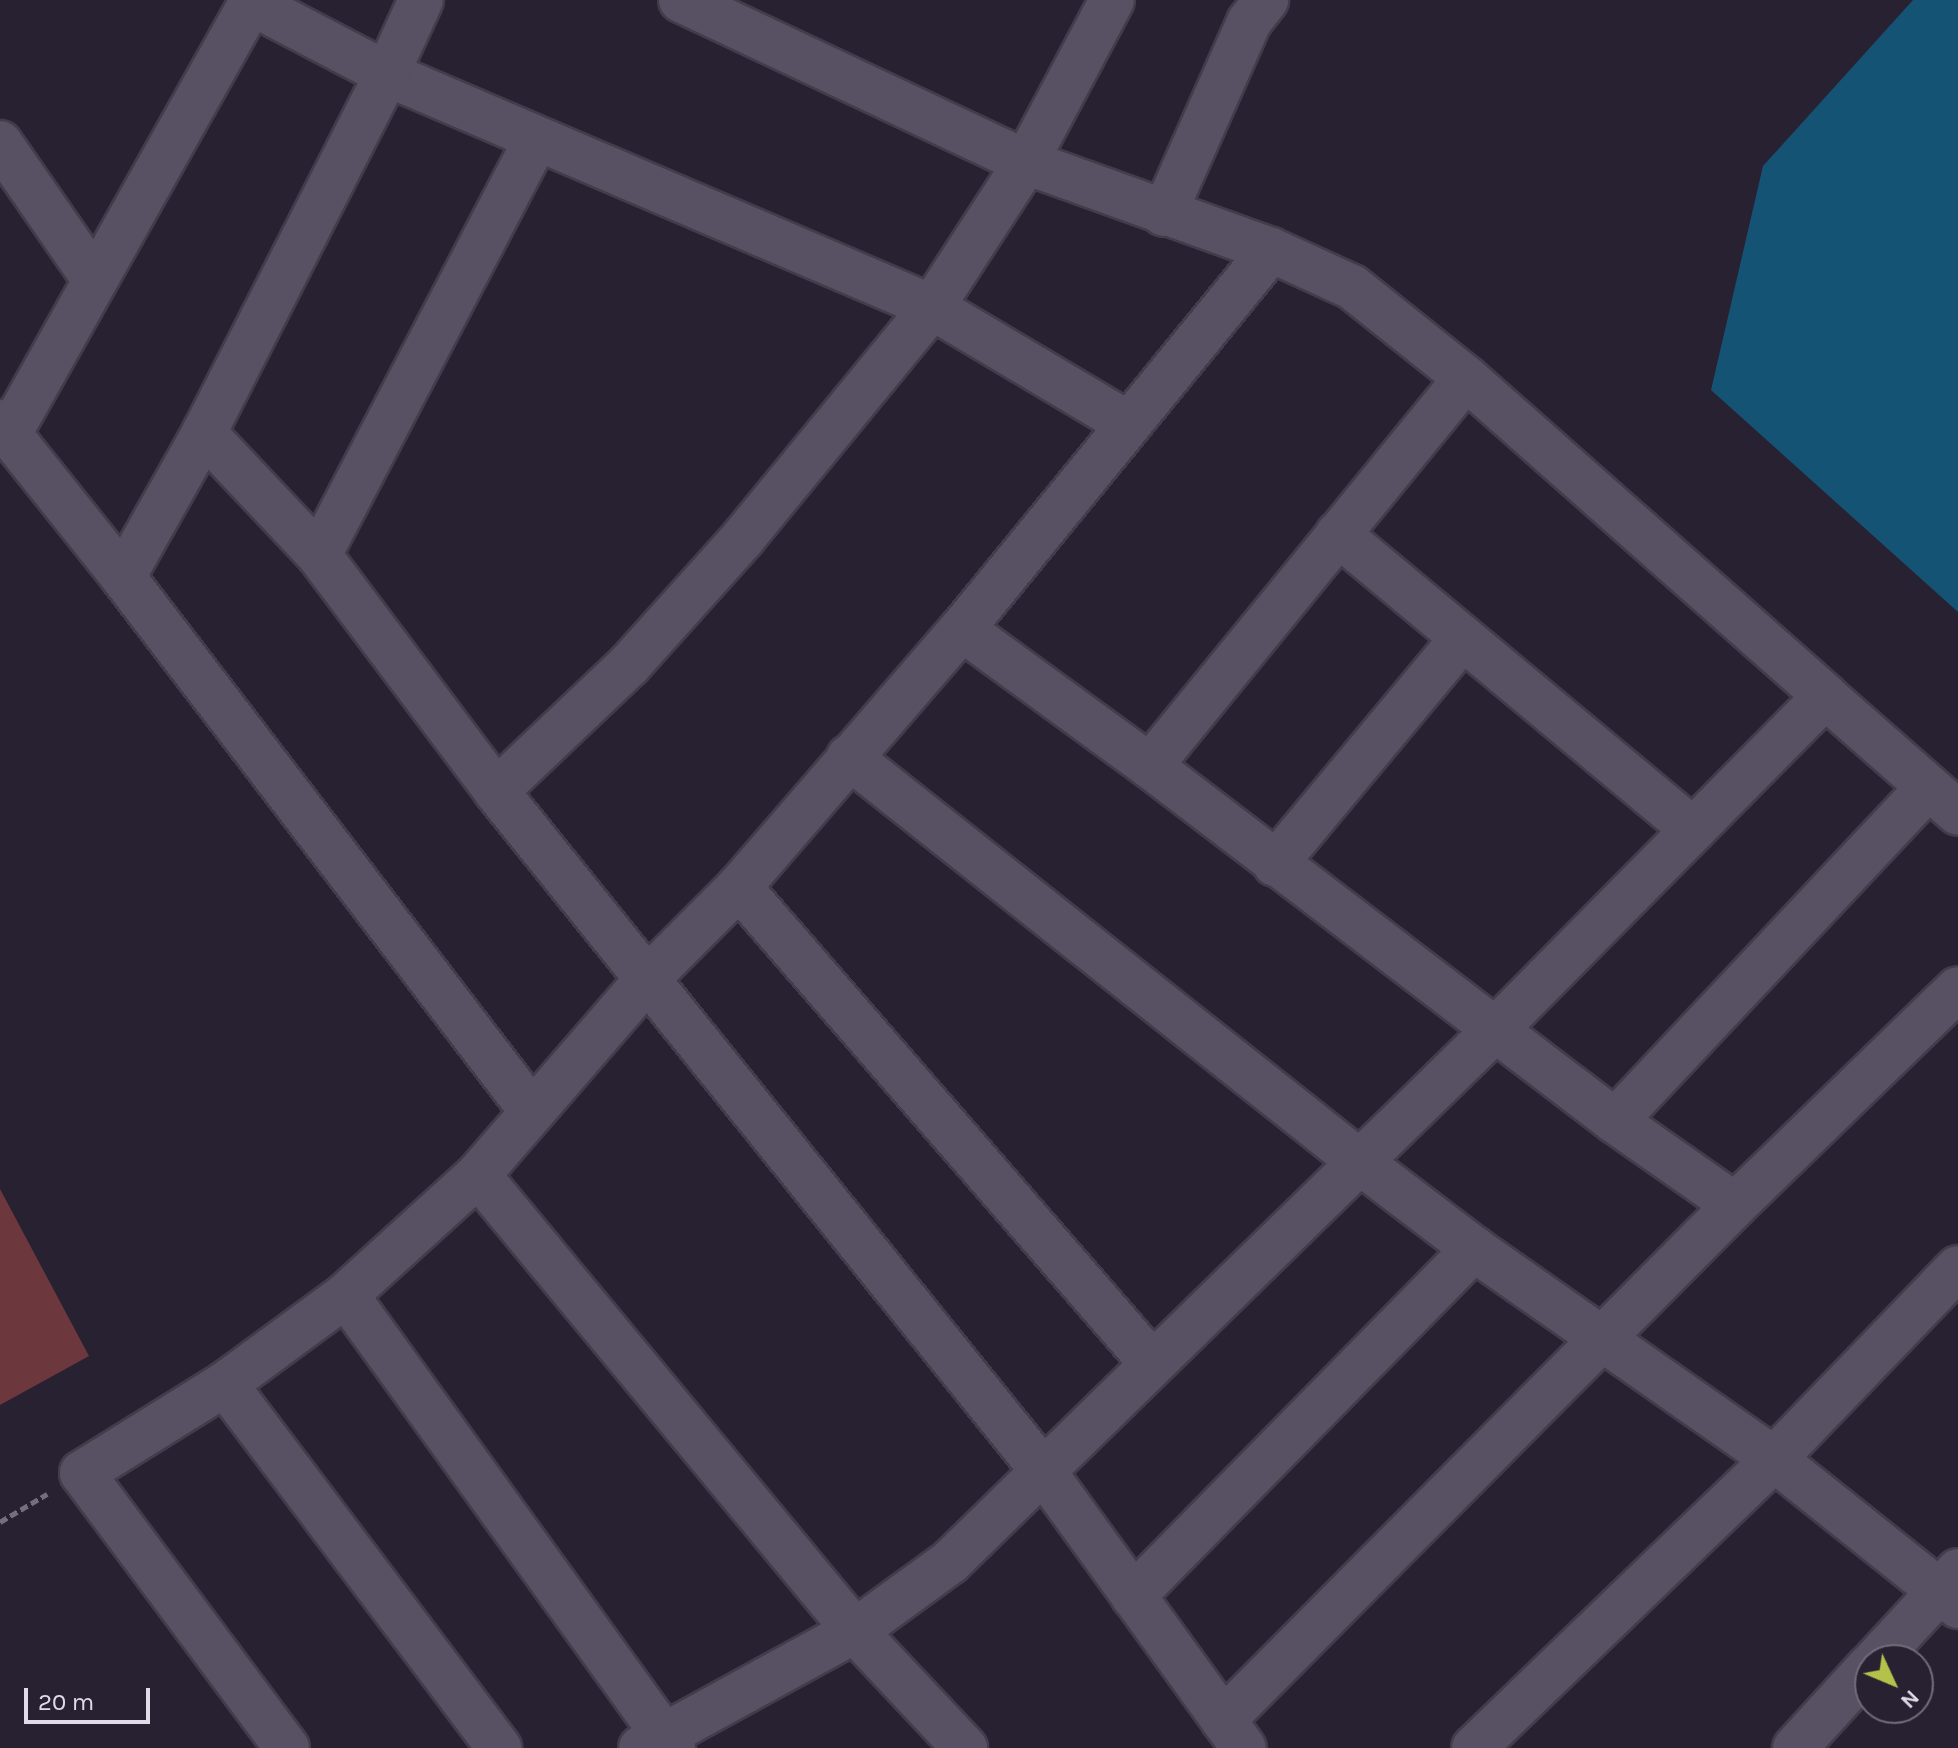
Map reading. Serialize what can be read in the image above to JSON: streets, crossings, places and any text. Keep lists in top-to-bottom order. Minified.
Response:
{"scale_bar":"20 m","north":"bottom right"}
